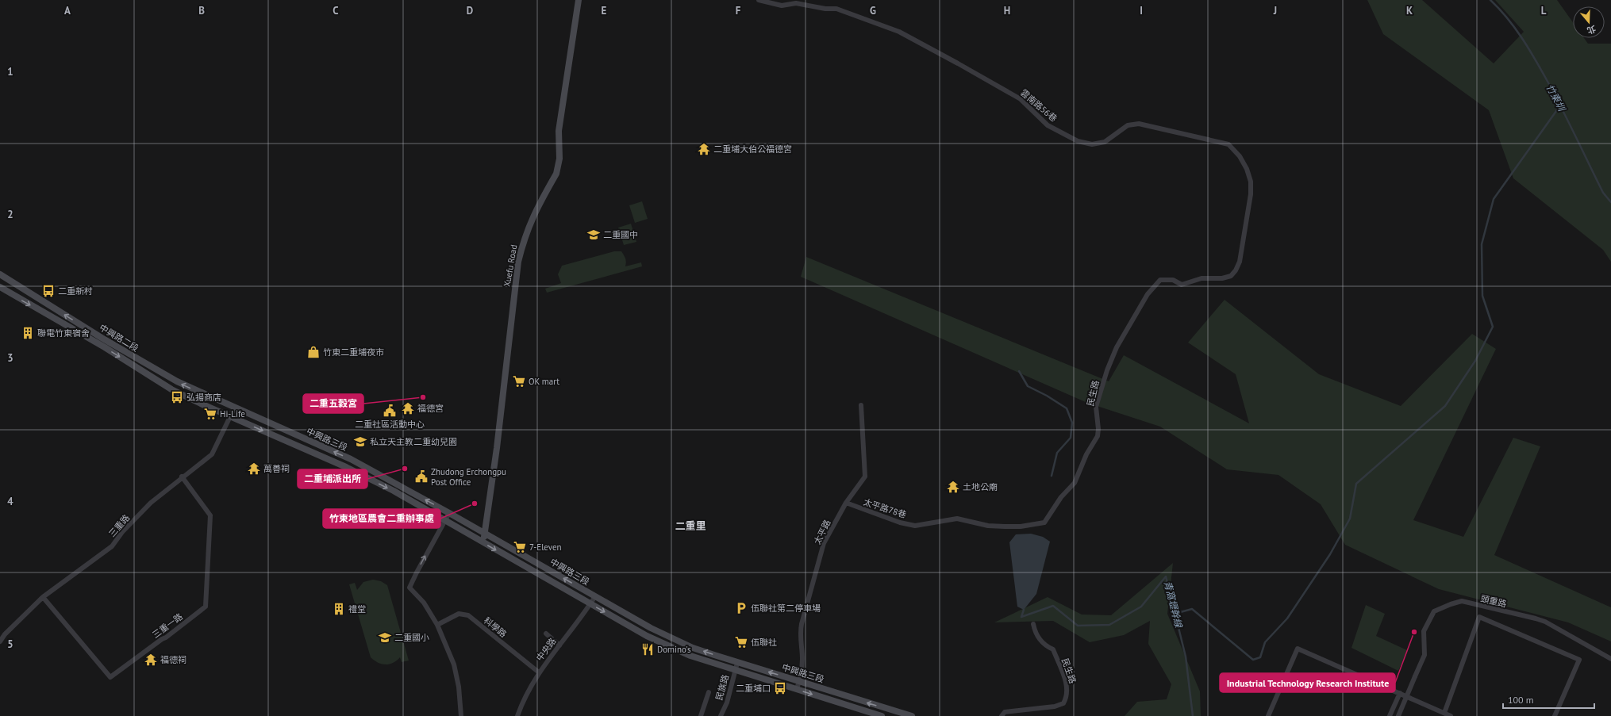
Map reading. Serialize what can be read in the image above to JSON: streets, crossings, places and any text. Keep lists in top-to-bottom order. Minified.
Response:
{"streets":{"main road":["Xuefu Road","中興路二段","中興路三段"],"street":["雲南路56巷","民生路","太平路78巷","三重路","太平路","頭重路","三重一路","科學路","中央路","民族路"]},"crossings":[["雲南路56巷","民生路"],["Xuefu Road","中興路三段"],["中興路二段","中興路三段"],["中興路二段","三重路"],["民生路","太平路78巷"],["中興路三段","三重路"],["中興路三段","太平路"],["中興路三段","中央路"],["中興路三段","民族路"],["太平路78巷","太平路"],["三重路","三重一路"],["科學路","中央路"]],"districts":["二重里"],"water":["竹東圳","青窩壢幹線"],"places":{"temple":["二重埔大伯公福德宮","福德宮","萬善祠","土地公廟","福德祠"],"school or university":["二重國中","私立天主教二重幼兒園","二重國小"],"bus stop":["二重新村","弘揚商店","二重埔口"],"building":["聯電竹東宿舍","禮堂"],"shop":["竹東二重埔夜市"],"supermarket":["OK mart","Hi-Life","7-Eleven","伍聯社"],"other":["二重五穀宮","二重埔派出所","竹東地區農會二重辦事處","Industrial Technology Research Institute"],"public building":["二重社區活動中心","Zhudong Erchongpu Post Office"],"parking":["伍聯社第二停車場"],"restaurant":["Domino's"]},"scale_bar":"100 m","north":"bottom","grid":{"columns":["A","B","C","D","E","F","G","H","I","J","K","L"],"rows":["1","2","3","4","5"]}}
